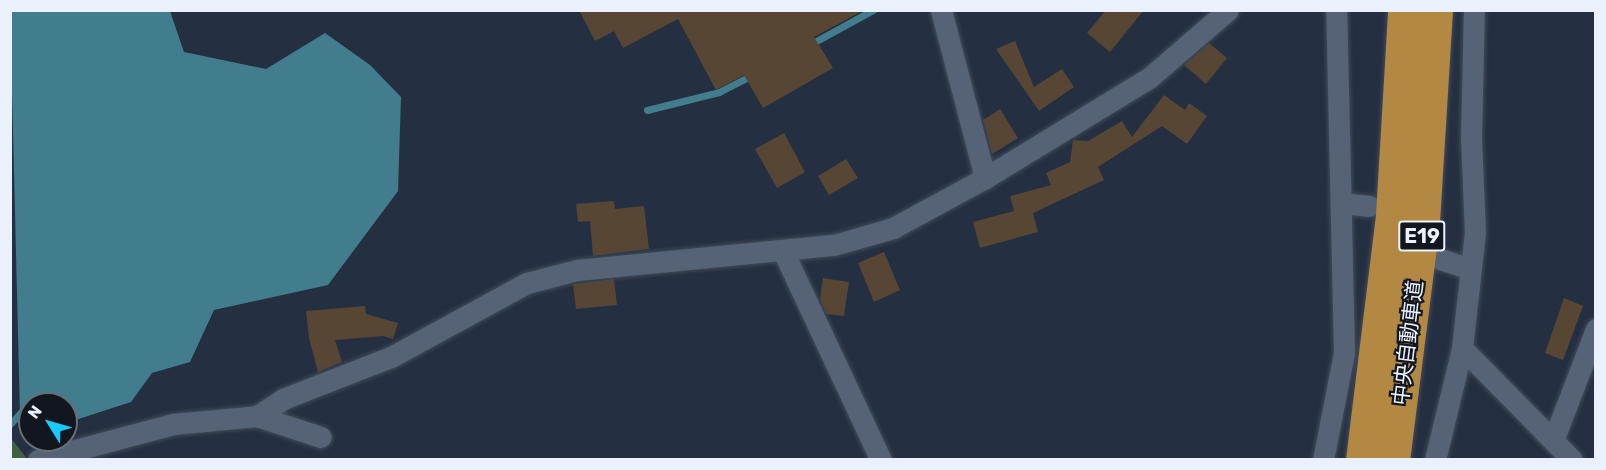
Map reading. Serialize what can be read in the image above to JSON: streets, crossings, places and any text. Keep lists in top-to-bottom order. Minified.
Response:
{"streets":{"highway":["E19","中央自動車道"]},"north":"top left"}
